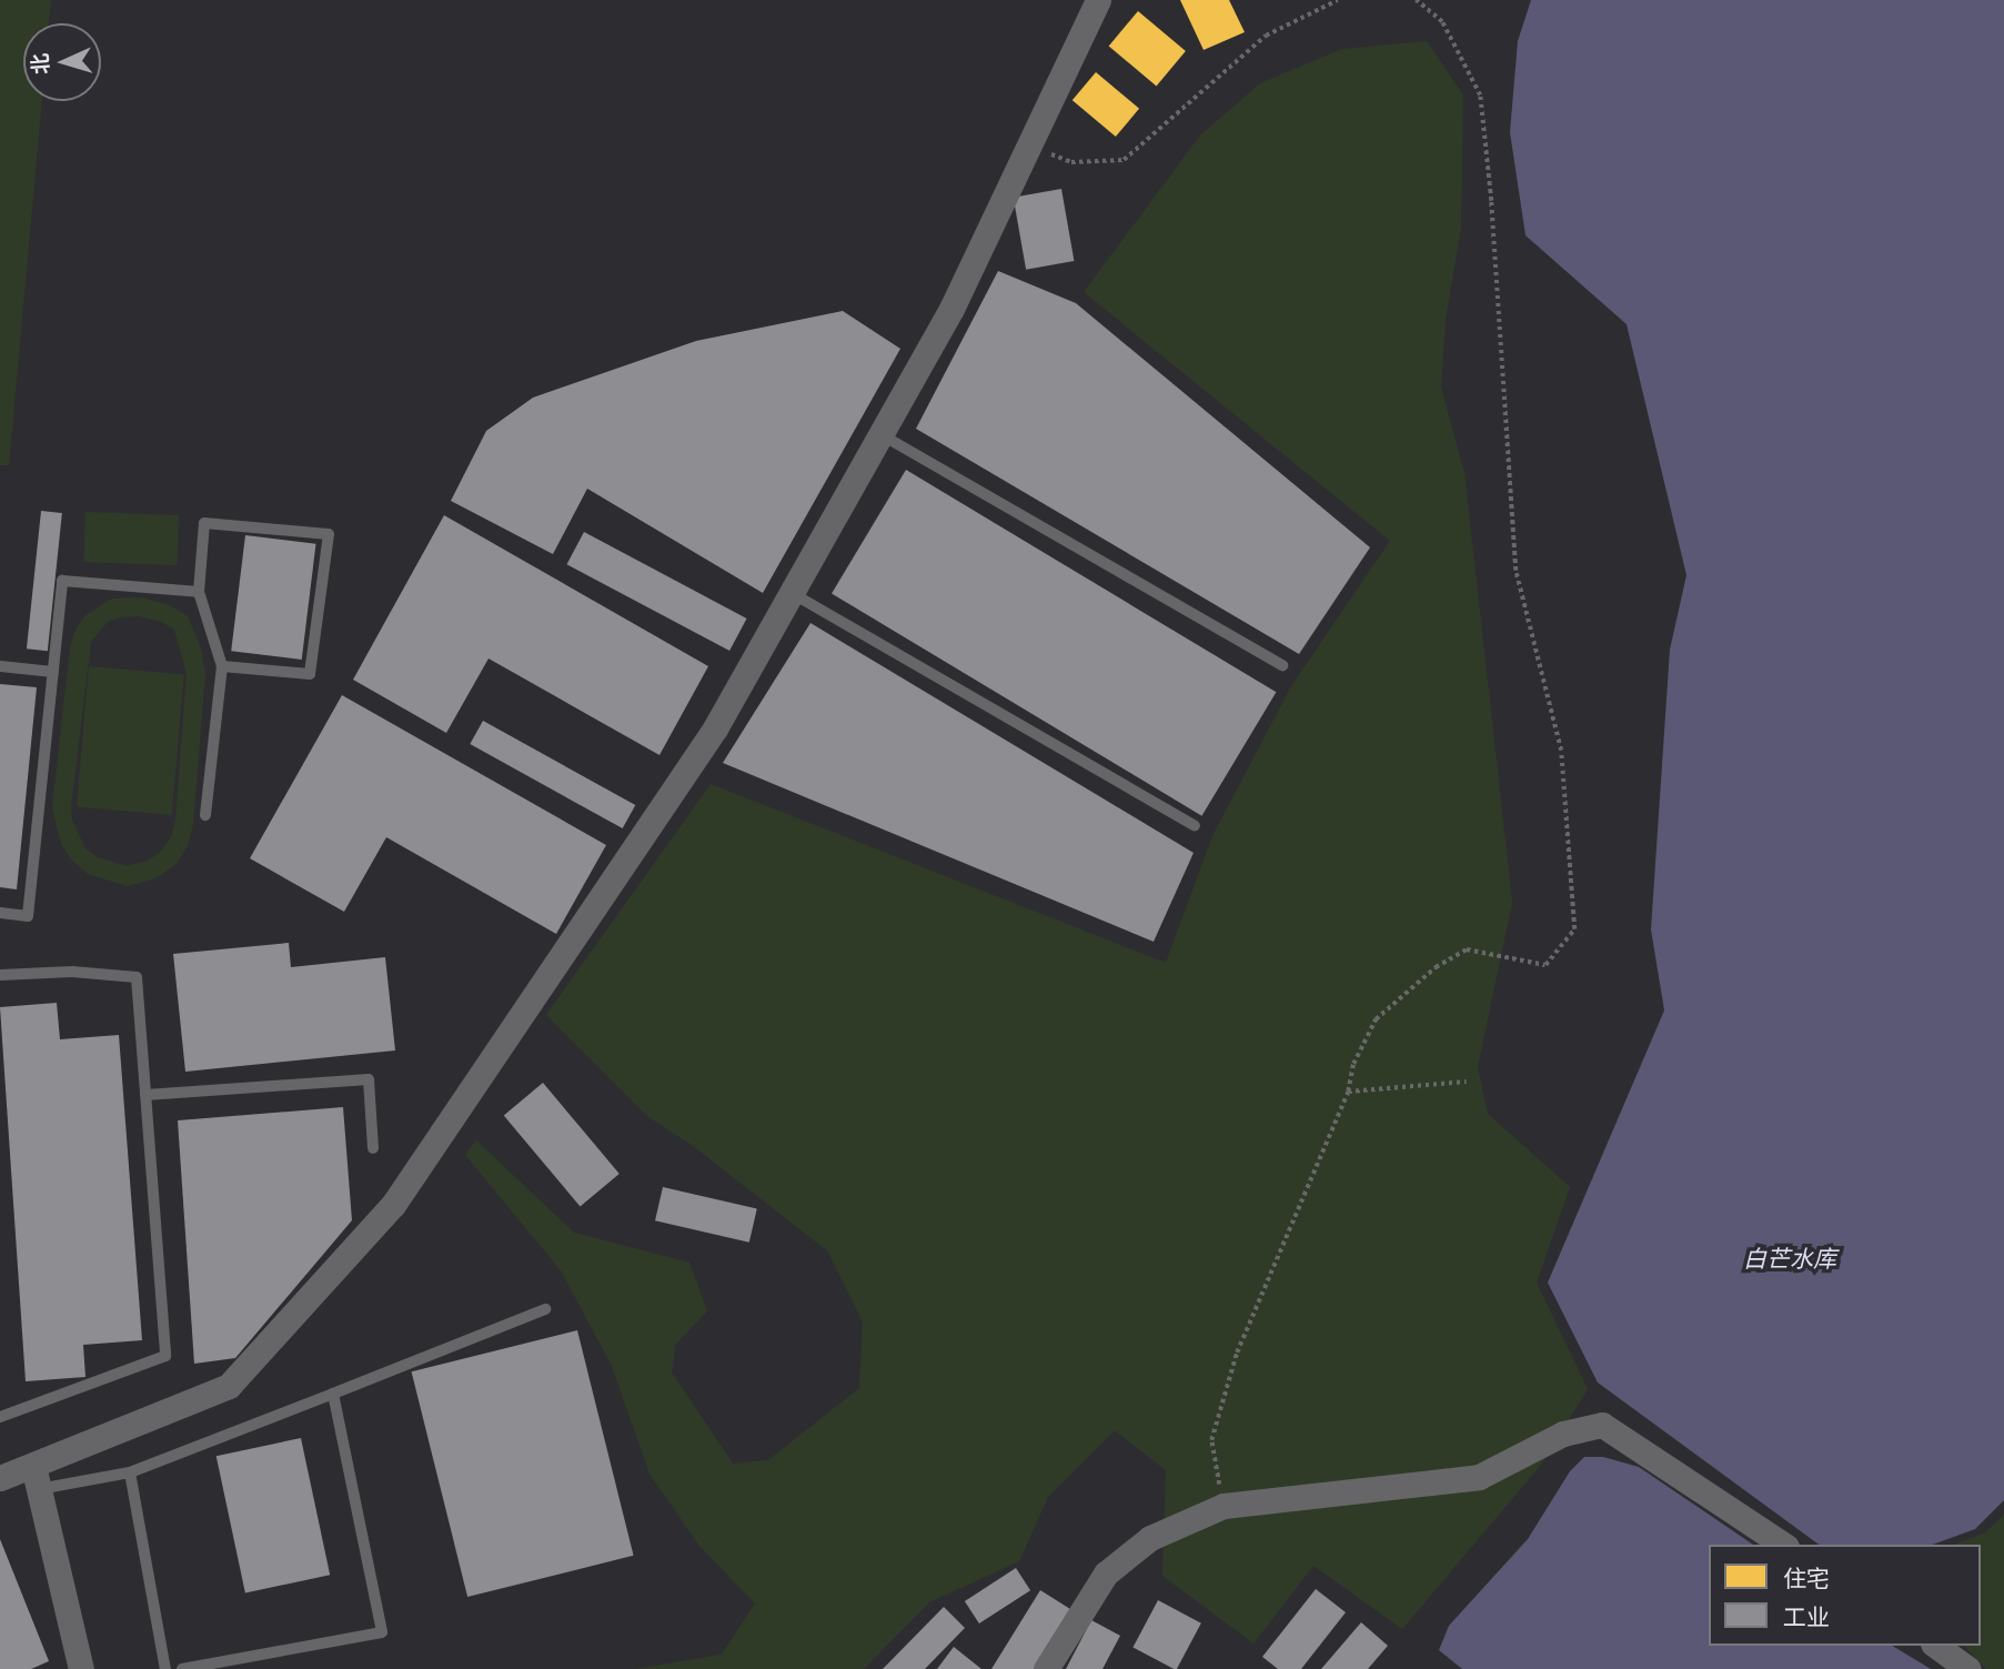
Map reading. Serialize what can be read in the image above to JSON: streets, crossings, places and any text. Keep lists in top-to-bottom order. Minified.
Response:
{"water":["白芒水库"],"legend":["住宅","工业"],"north":"left"}
